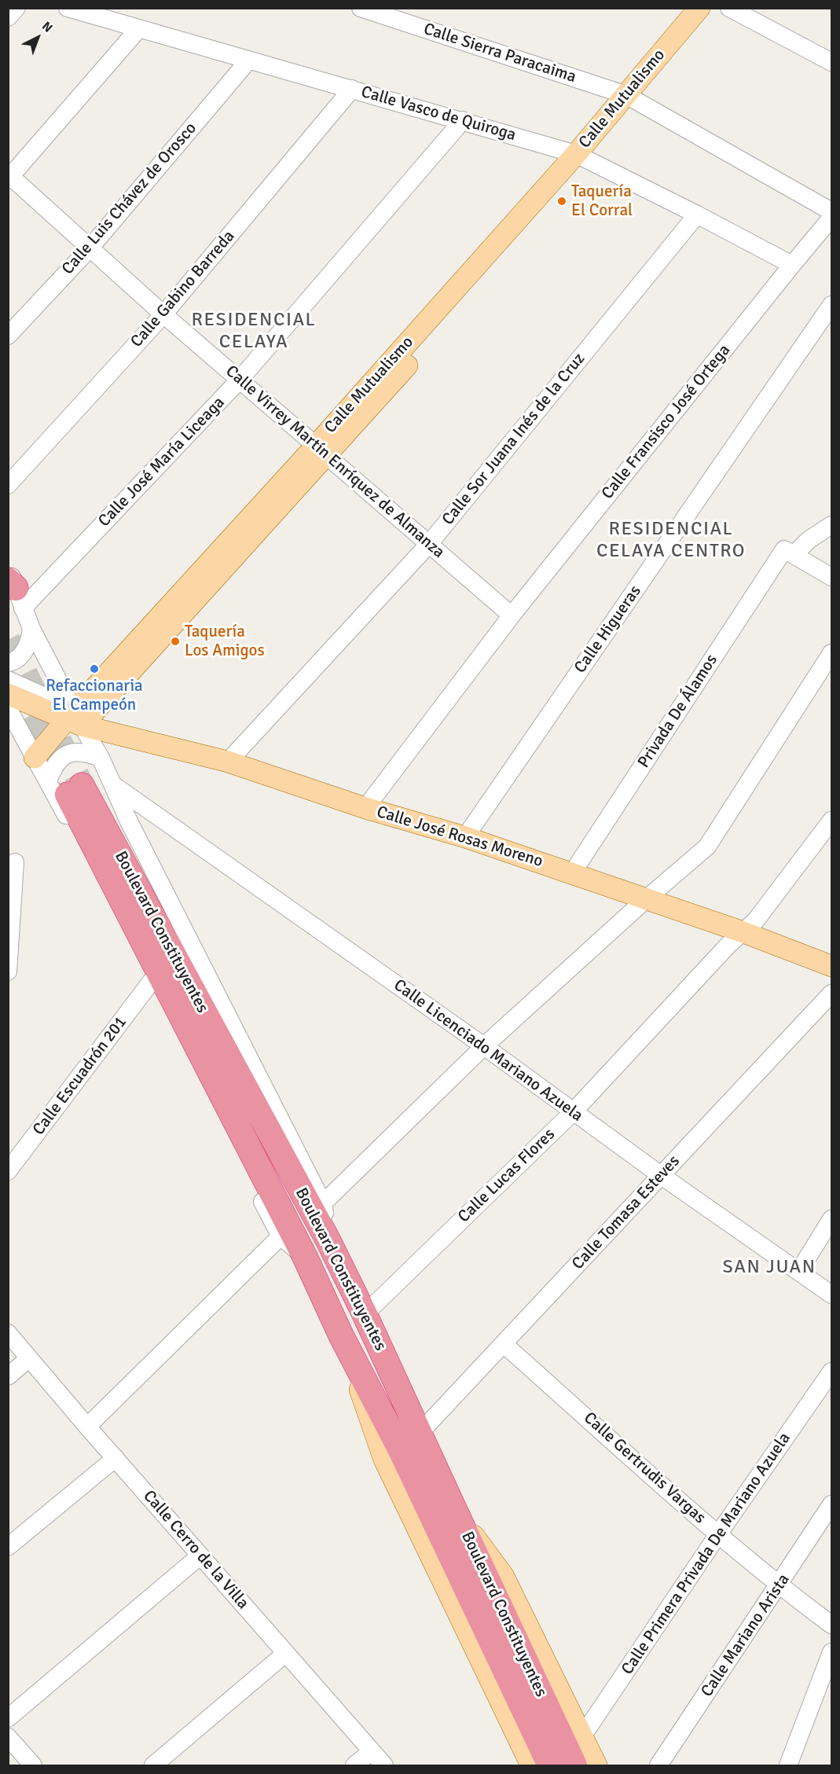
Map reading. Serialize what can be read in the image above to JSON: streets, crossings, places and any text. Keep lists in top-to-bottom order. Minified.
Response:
{"streets":{"highway":["Boulevard Constituyentes"],"main road":["Calle Mutualismo","Calle José Rosas Moreno"],"street":["Calle Sierra Paracaima","Calle Vasco de Quiroga","Calle Luis Chávez de Orosco","Calle Gabino Barreda","Calle Fransisco José Ortega","Calle Sor Juana Inés de la Cruz","Calle José María Liceaga","Calle Virrey Martín Enríquez de Almanza","Calle Higueras","Privada De Álamos","Calle Licenciado Mariano Azuela","Calle Escuadrón 201","Calle Lucas Flores","Calle Tomasa Esteves","Calle Gertrudis Vargas","Calle Cerro de la Villa","Calle Primera Privada De Mariano Azuela","Calle Mariano Arista"]},"crossings":[["Calle Sierra Paracaima","Calle Mutualismo"],["Calle Mutualismo","Calle Vasco de Quiroga"],["Calle Mutualismo","Calle Virrey Martín Enríquez de Almanza"],["Calle Mutualismo","Calle José Rosas Moreno"],["Calle Vasco de Quiroga","Calle Luis Chávez de Orosco"],["Calle Vasco de Quiroga","Calle Gabino Barreda"],["Calle Vasco de Quiroga","Calle Fransisco José Ortega"],["Calle Vasco de Quiroga","Calle Sor Juana Inés de la Cruz"],["Calle Vasco de Quiroga","Calle José María Liceaga"],["Calle Luis Chávez de Orosco","Calle Virrey Martín Enríquez de Almanza"],["Calle Gabino Barreda","Calle Virrey Martín Enríquez de Almanza"],["Calle Fransisco José Ortega","Calle Virrey Martín Enríquez de Almanza"],["Calle Fransisco José Ortega","Calle José Rosas Moreno"],["Calle Sor Juana Inés de la Cruz","Calle Virrey Martín Enríquez de Almanza"],["Calle Sor Juana Inés de la Cruz","Calle José Rosas Moreno"],["Calle José María Liceaga","Calle Virrey Martín Enríquez de Almanza"],["Calle Higueras","Calle José Rosas Moreno"],["Privada De Álamos","Calle José Rosas Moreno"],["Calle José Rosas Moreno","Calle Lucas Flores"],["Boulevard Constituyentes","Calle Lucas Flores"],["Boulevard Constituyentes","Calle Tomasa Esteves"],["Calle Licenciado Mariano Azuela","Calle Lucas Flores"],["Calle Licenciado Mariano Azuela","Calle Tomasa Esteves"],["Calle Tomasa Esteves","Calle Gertrudis Vargas"],["Calle Gertrudis Vargas","Calle Primera Privada De Mariano Azuela"],["Calle Gertrudis Vargas","Calle Mariano Arista"]],"districts":["RESIDENCIAL CELAYA","RESIDENCIAL CELAYA CENTRO","SAN JUAN"],"places":["Taquería El Corral","Taquería Los Amigos","Refaccionaria El Campeón"],"north":"top right"}
